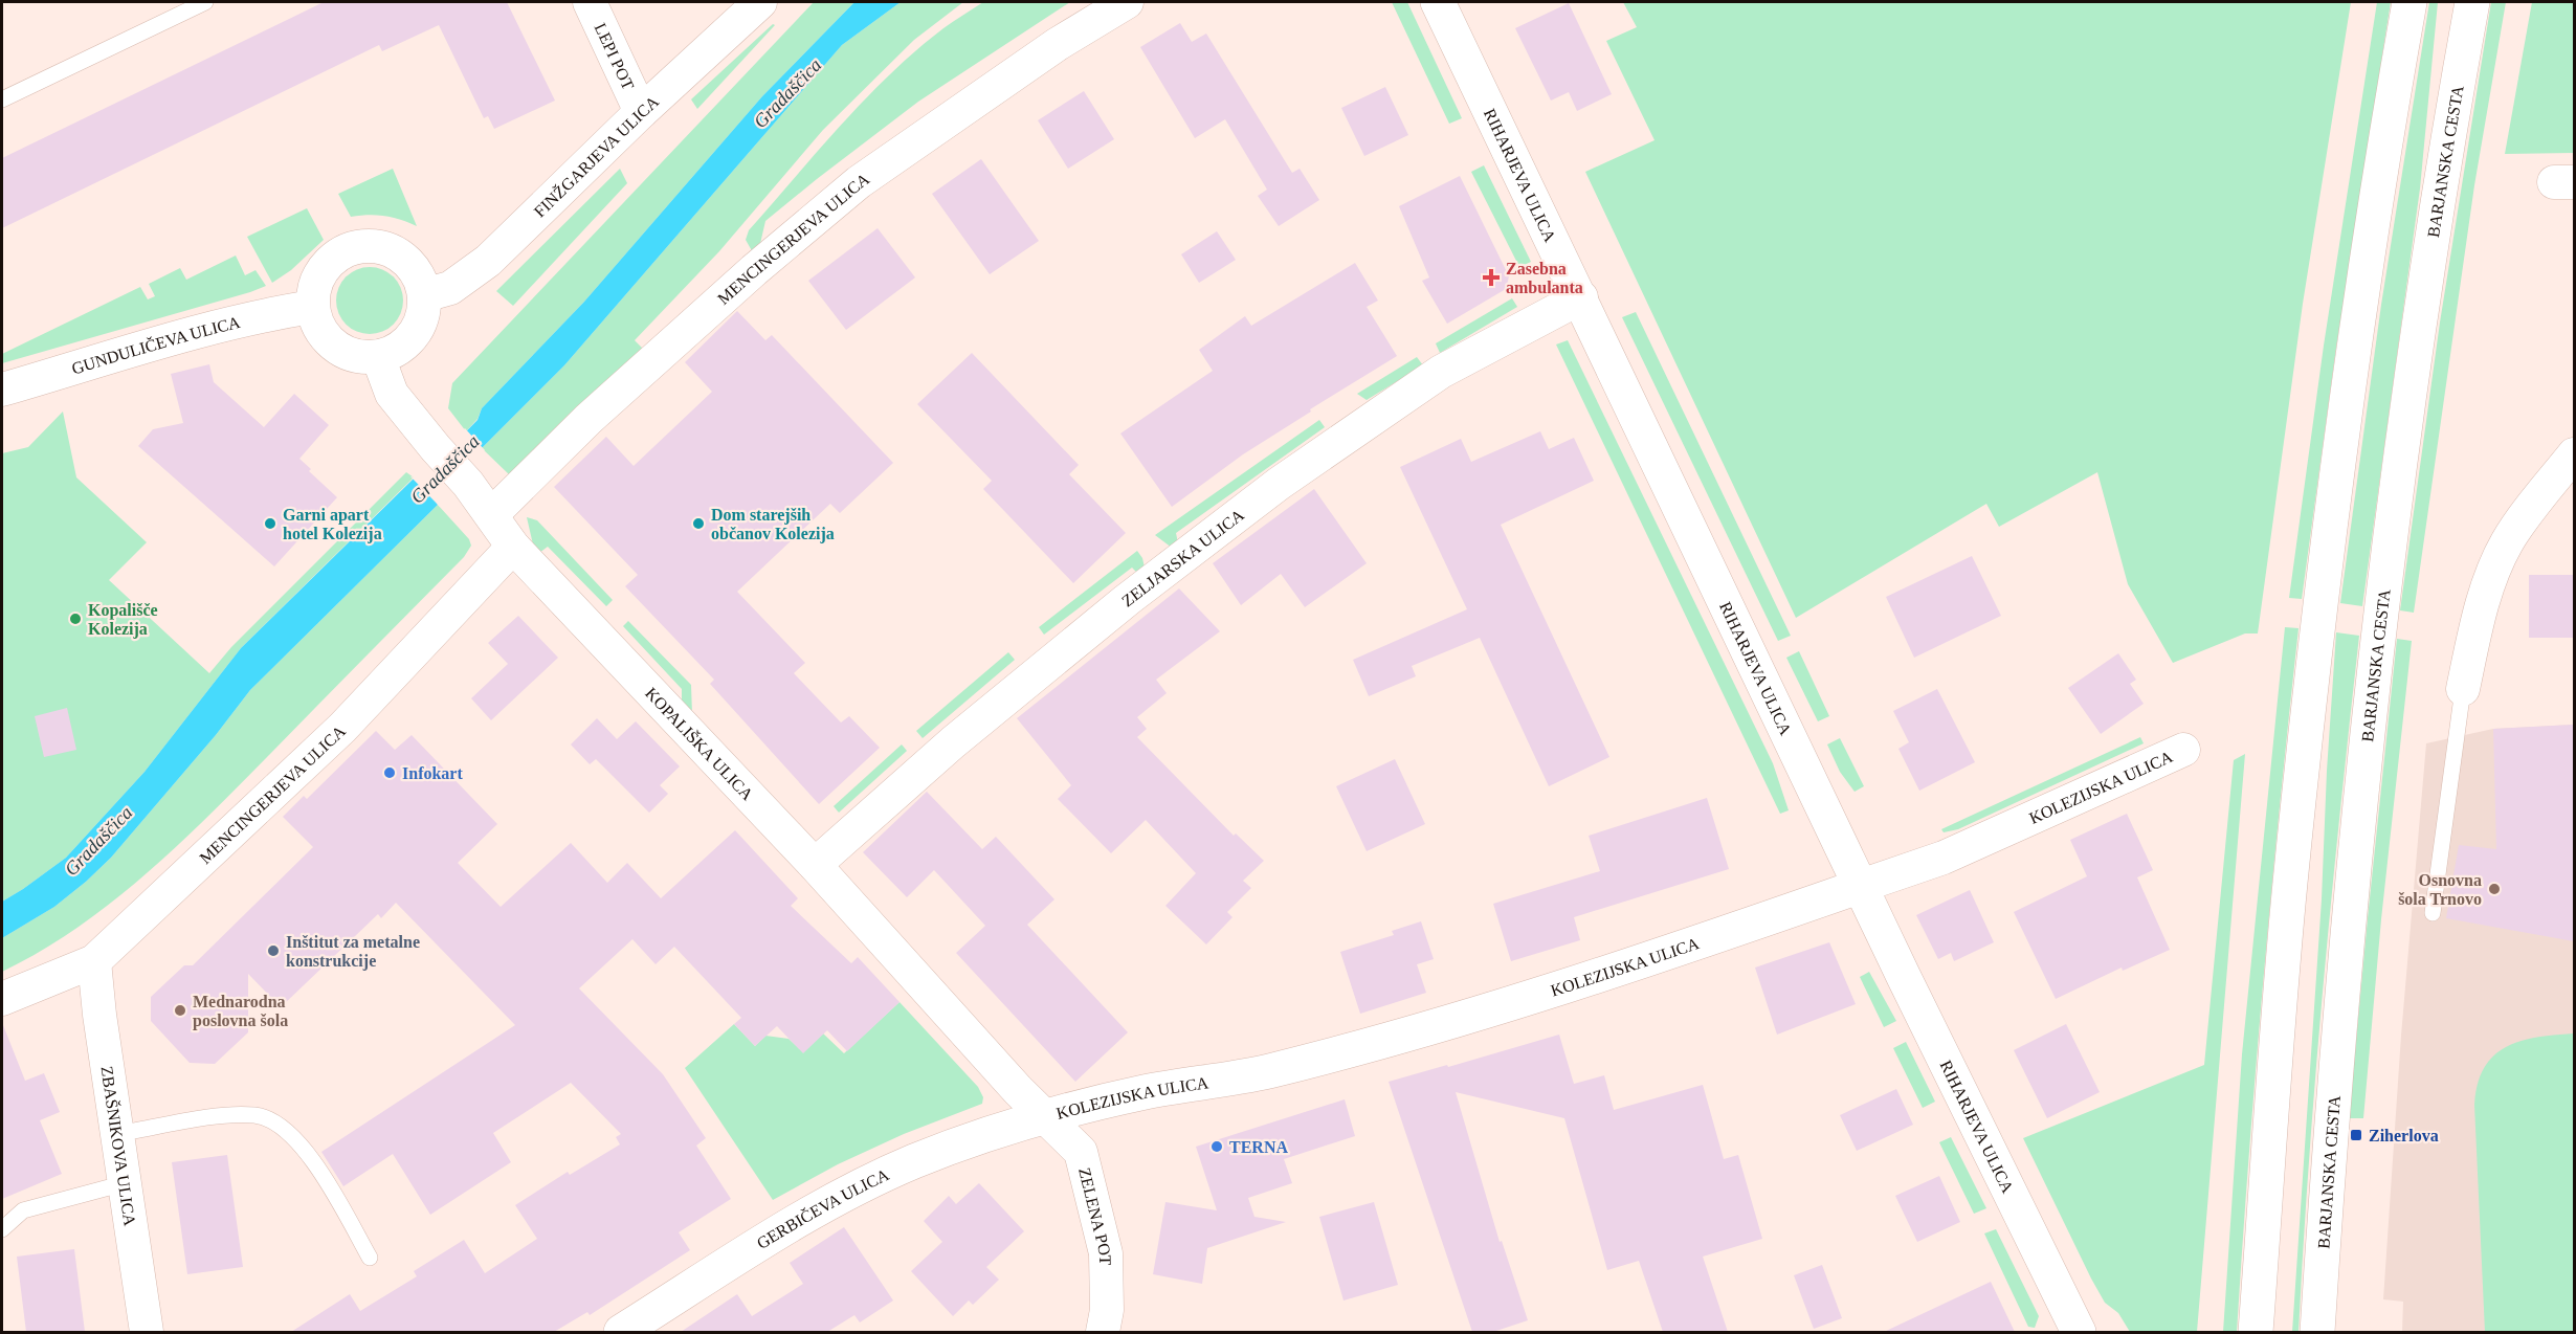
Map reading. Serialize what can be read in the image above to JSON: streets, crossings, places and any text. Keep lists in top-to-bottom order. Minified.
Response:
{"streets":{"street":["LEPI POT","FINŽGARJEVA ULICA","BARJANSKA CESTA","RIHARJEVA ULICA","MENCINGERJEVA ULICA","GUNDULIČEVA ULICA","ZELJARSKA ULICA","KOPALIŠKA ULICA","KOLEZIJSKA ULICA","ZBAŠNIKOVA ULICA","GERBIČEVA ULICA","ZELENA POT"]},"crossings":[["LEPI POT","FINŽGARJEVA ULICA"],["FINŽGARJEVA ULICA","GUNDULIČEVA ULICA"],["FINŽGARJEVA ULICA","KOPALIŠKA ULICA"],["RIHARJEVA ULICA","ZELJARSKA ULICA"],["RIHARJEVA ULICA","KOLEZIJSKA ULICA"],["MENCINGERJEVA ULICA","KOPALIŠKA ULICA"],["MENCINGERJEVA ULICA","ZBAŠNIKOVA ULICA"],["GUNDULIČEVA ULICA","KOPALIŠKA ULICA"],["ZELJARSKA ULICA","KOPALIŠKA ULICA"],["KOPALIŠKA ULICA","KOLEZIJSKA ULICA"],["KOPALIŠKA ULICA","GERBIČEVA ULICA"],["KOPALIŠKA ULICA","ZELENA POT"],["KOLEZIJSKA ULICA","GERBIČEVA ULICA"],["KOLEZIJSKA ULICA","ZELENA POT"],["GERBIČEVA ULICA","ZELENA POT"]],"water":["Gradaščica"],"places":{"health":["Zasebna ambulanta"],"other":["Garni apart hotel Kolezija","Dom starejših občanov Kolezija","Kopališče Kolezija","Infokart","Osnovna šola Trnovo","Inštitut za metalne konstrukcije","Mednarodna poslovna šola","TERNA"],"transit":["Ziherlova"]}}
